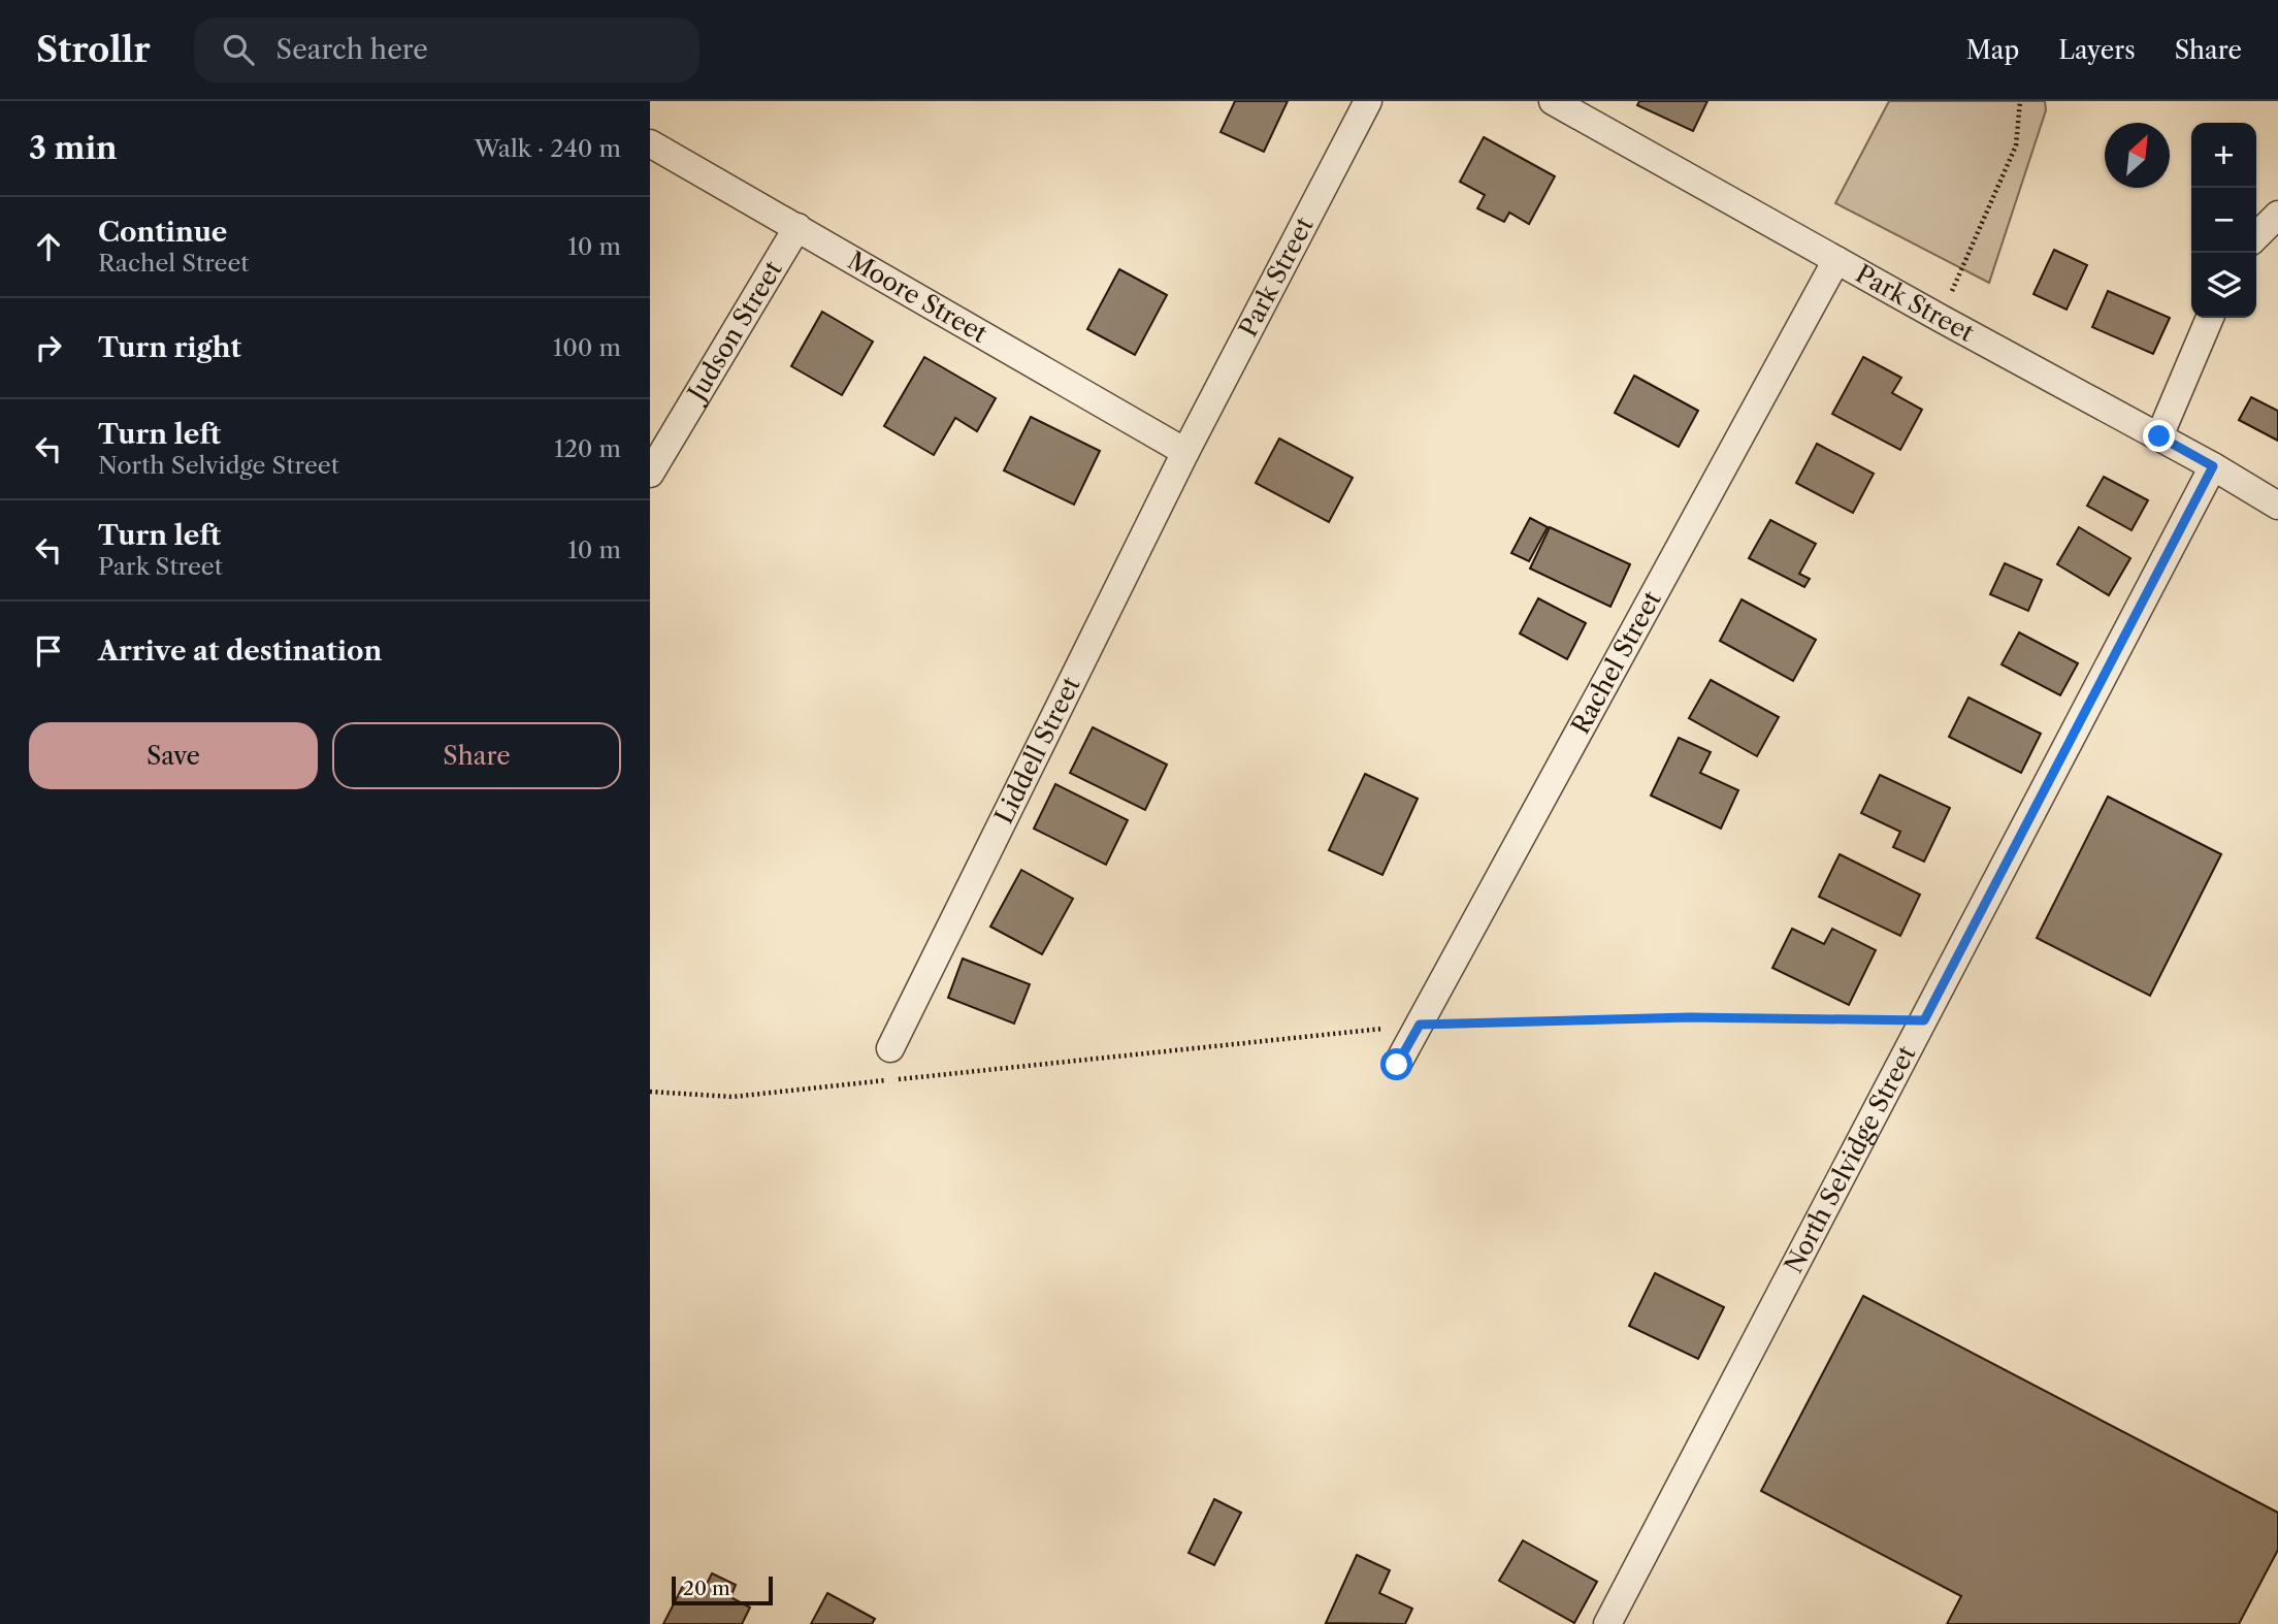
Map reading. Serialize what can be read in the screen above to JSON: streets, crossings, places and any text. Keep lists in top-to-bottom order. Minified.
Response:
{"streets":{"street":["Park Street","Moore Street","Judson Street","Rachel Street","Liddell Street","North Selvidge Street"]},"crossings":[["Park Street","Moore Street"],["Park Street","Rachel Street"],["Park Street","Liddell Street"],["Park Street","North Selvidge Street"],["Moore Street","Judson Street"],["Moore Street","Liddell Street"]],"scale_bar":"20 m","north":"top right","page":{"header":"Strollr","search":"Search here","nav":["Map","Layers","Share"],"heading":["3 min","Walk · 240 m"],"map_buttons":["+","−"],"list":[["Continue","Rachel Street","10 m"],["Turn right","100 m"],["Turn left","North Selvidge Street","120 m"],["Turn left","Park Street","10 m"],"Arrive at destination"],"buttons":["Save","Share"],"scale":"20 m"}}
